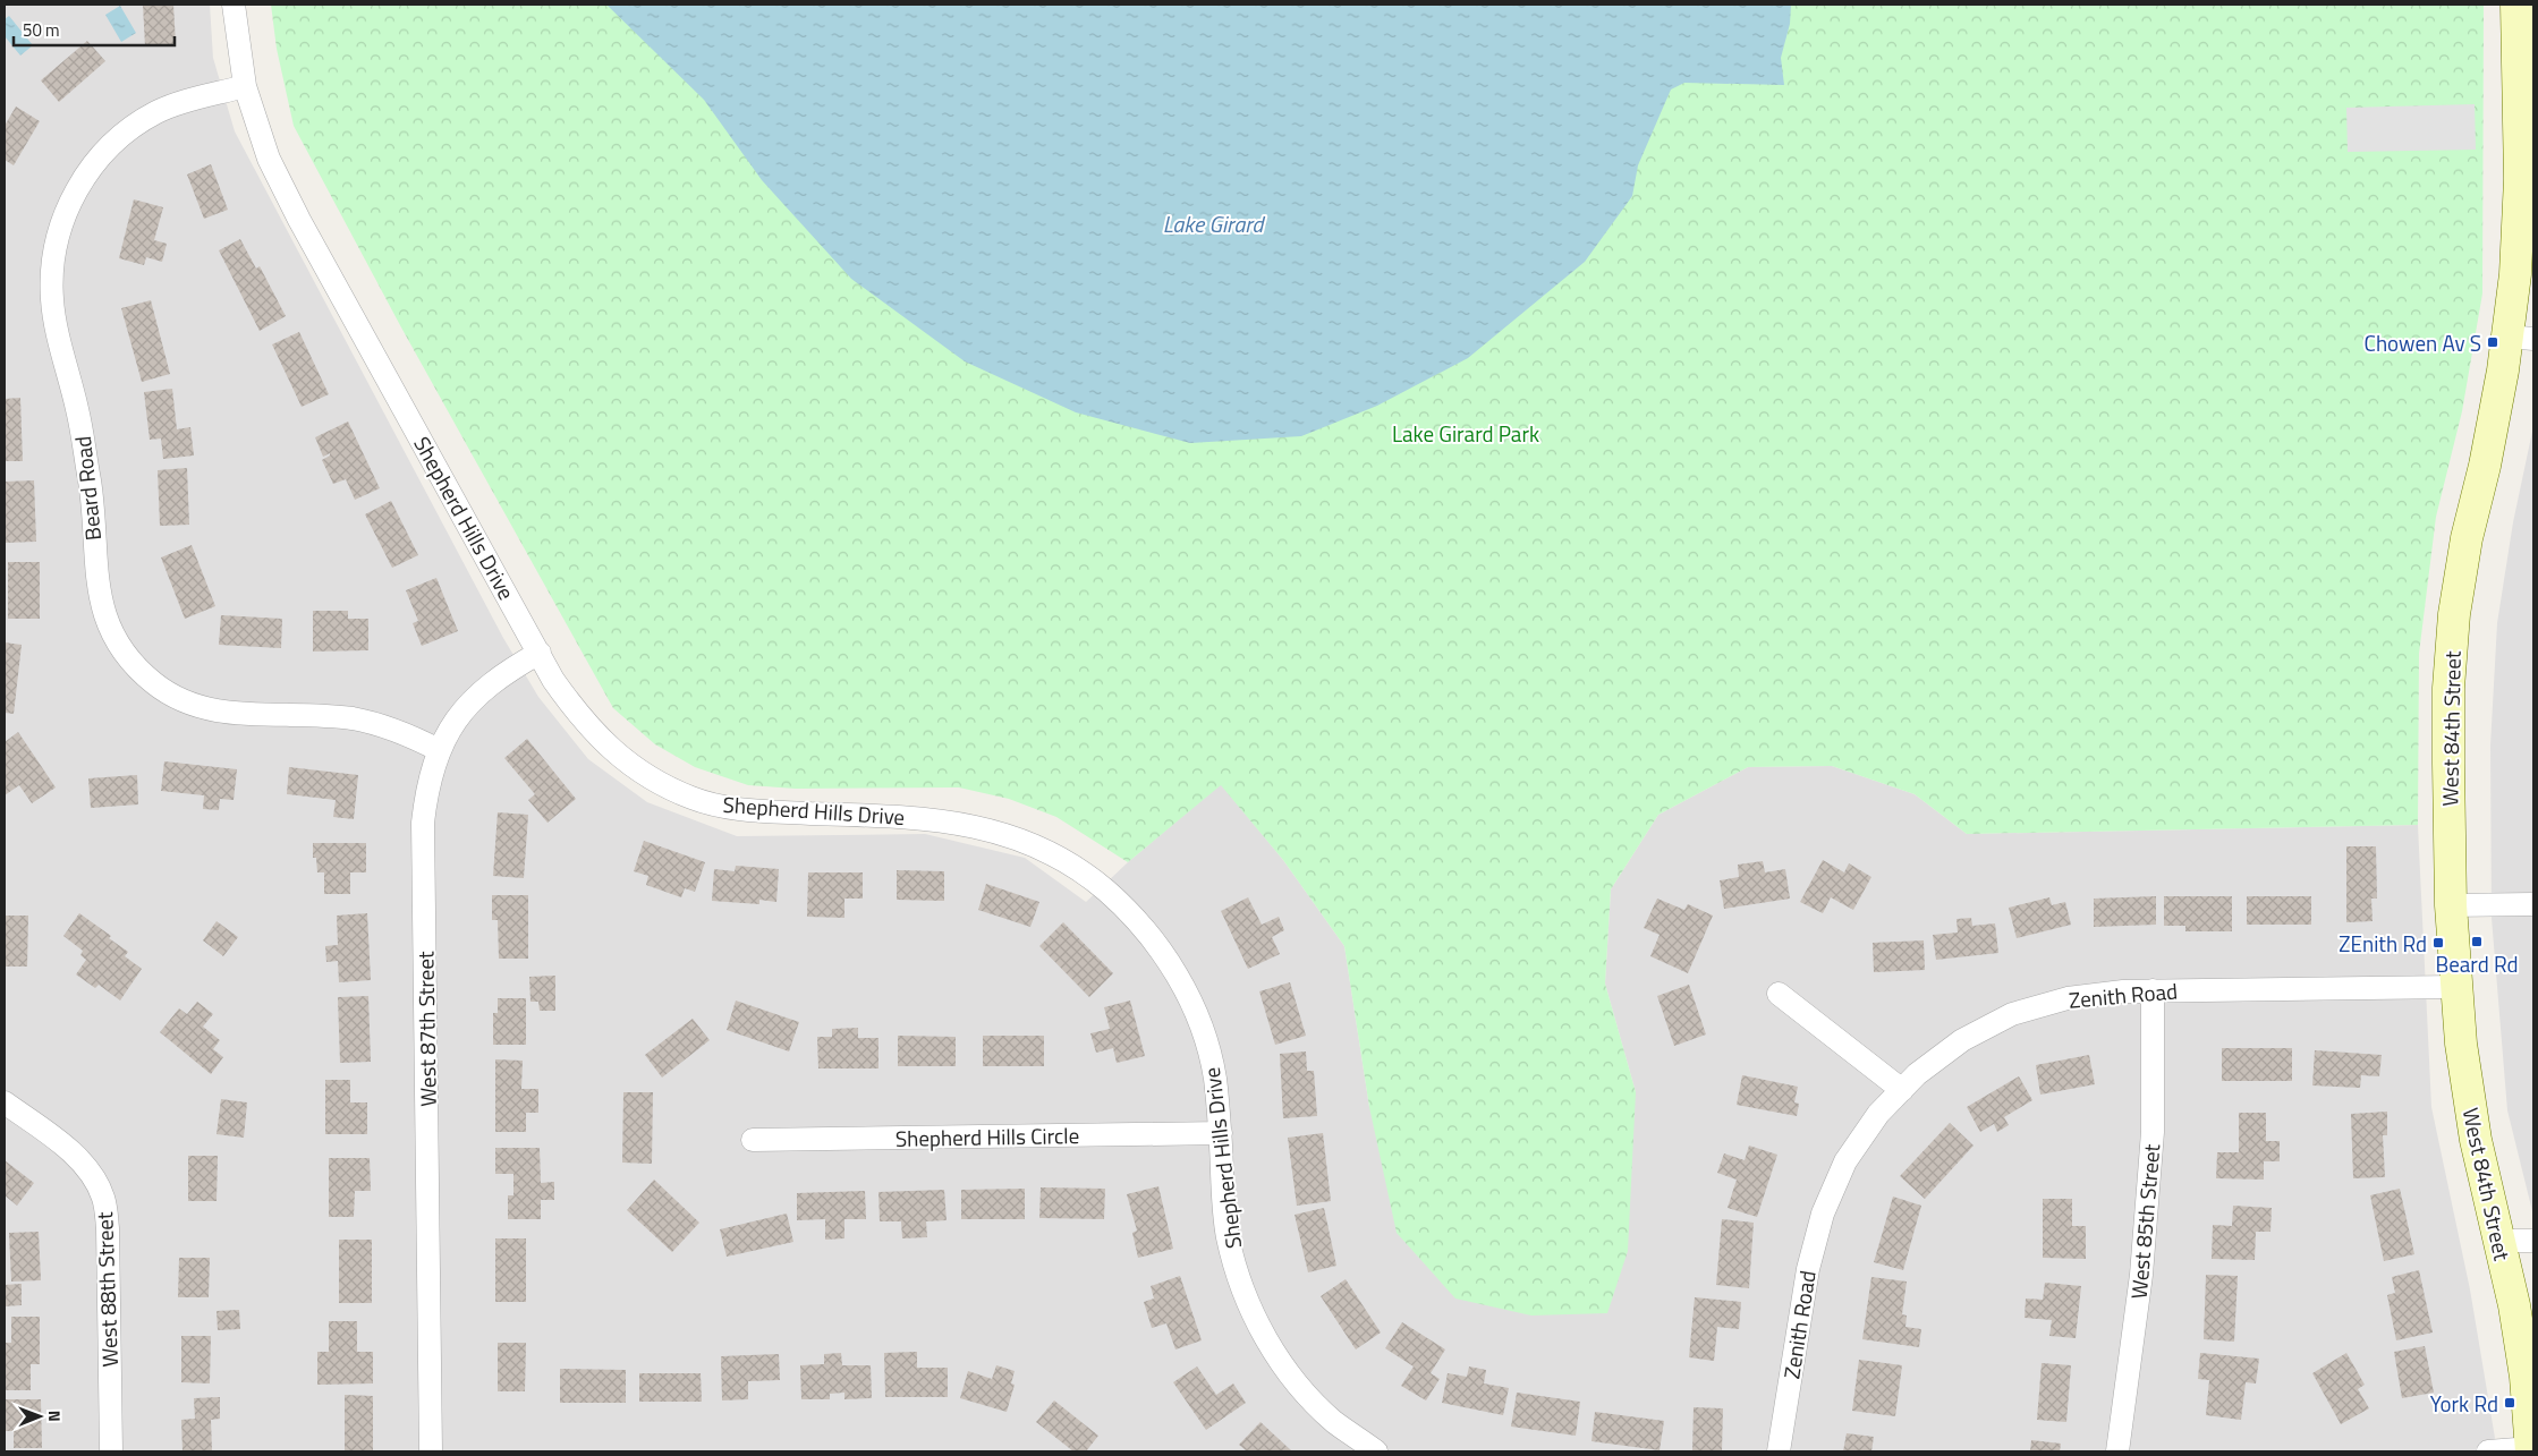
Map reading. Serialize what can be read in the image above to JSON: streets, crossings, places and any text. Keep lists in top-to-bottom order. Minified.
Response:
{"streets":{"street":["Beard Road","Shepherd Hills Drive","West 84th Street","Zenith Road","West 87th Street","Shepherd Hills Circle","West 85th Street","West 88th Street"]},"crossings":[["Beard Road","Shepherd Hills Drive"],["Beard Road","West 87th Street"],["Shepherd Hills Drive","West 87th Street"],["Shepherd Hills Drive","Shepherd Hills Circle"],["West 84th Street","Zenith Road"],["Zenith Road","West 85th Street"]],"water":["Lake Girard"],"parks":["Lake Girard Park"],"places":{"transit":["Chowen Av S","Beard Rd","ZEnith Rd","York Rd"]},"scale_bar":"50 m","north":"right"}
